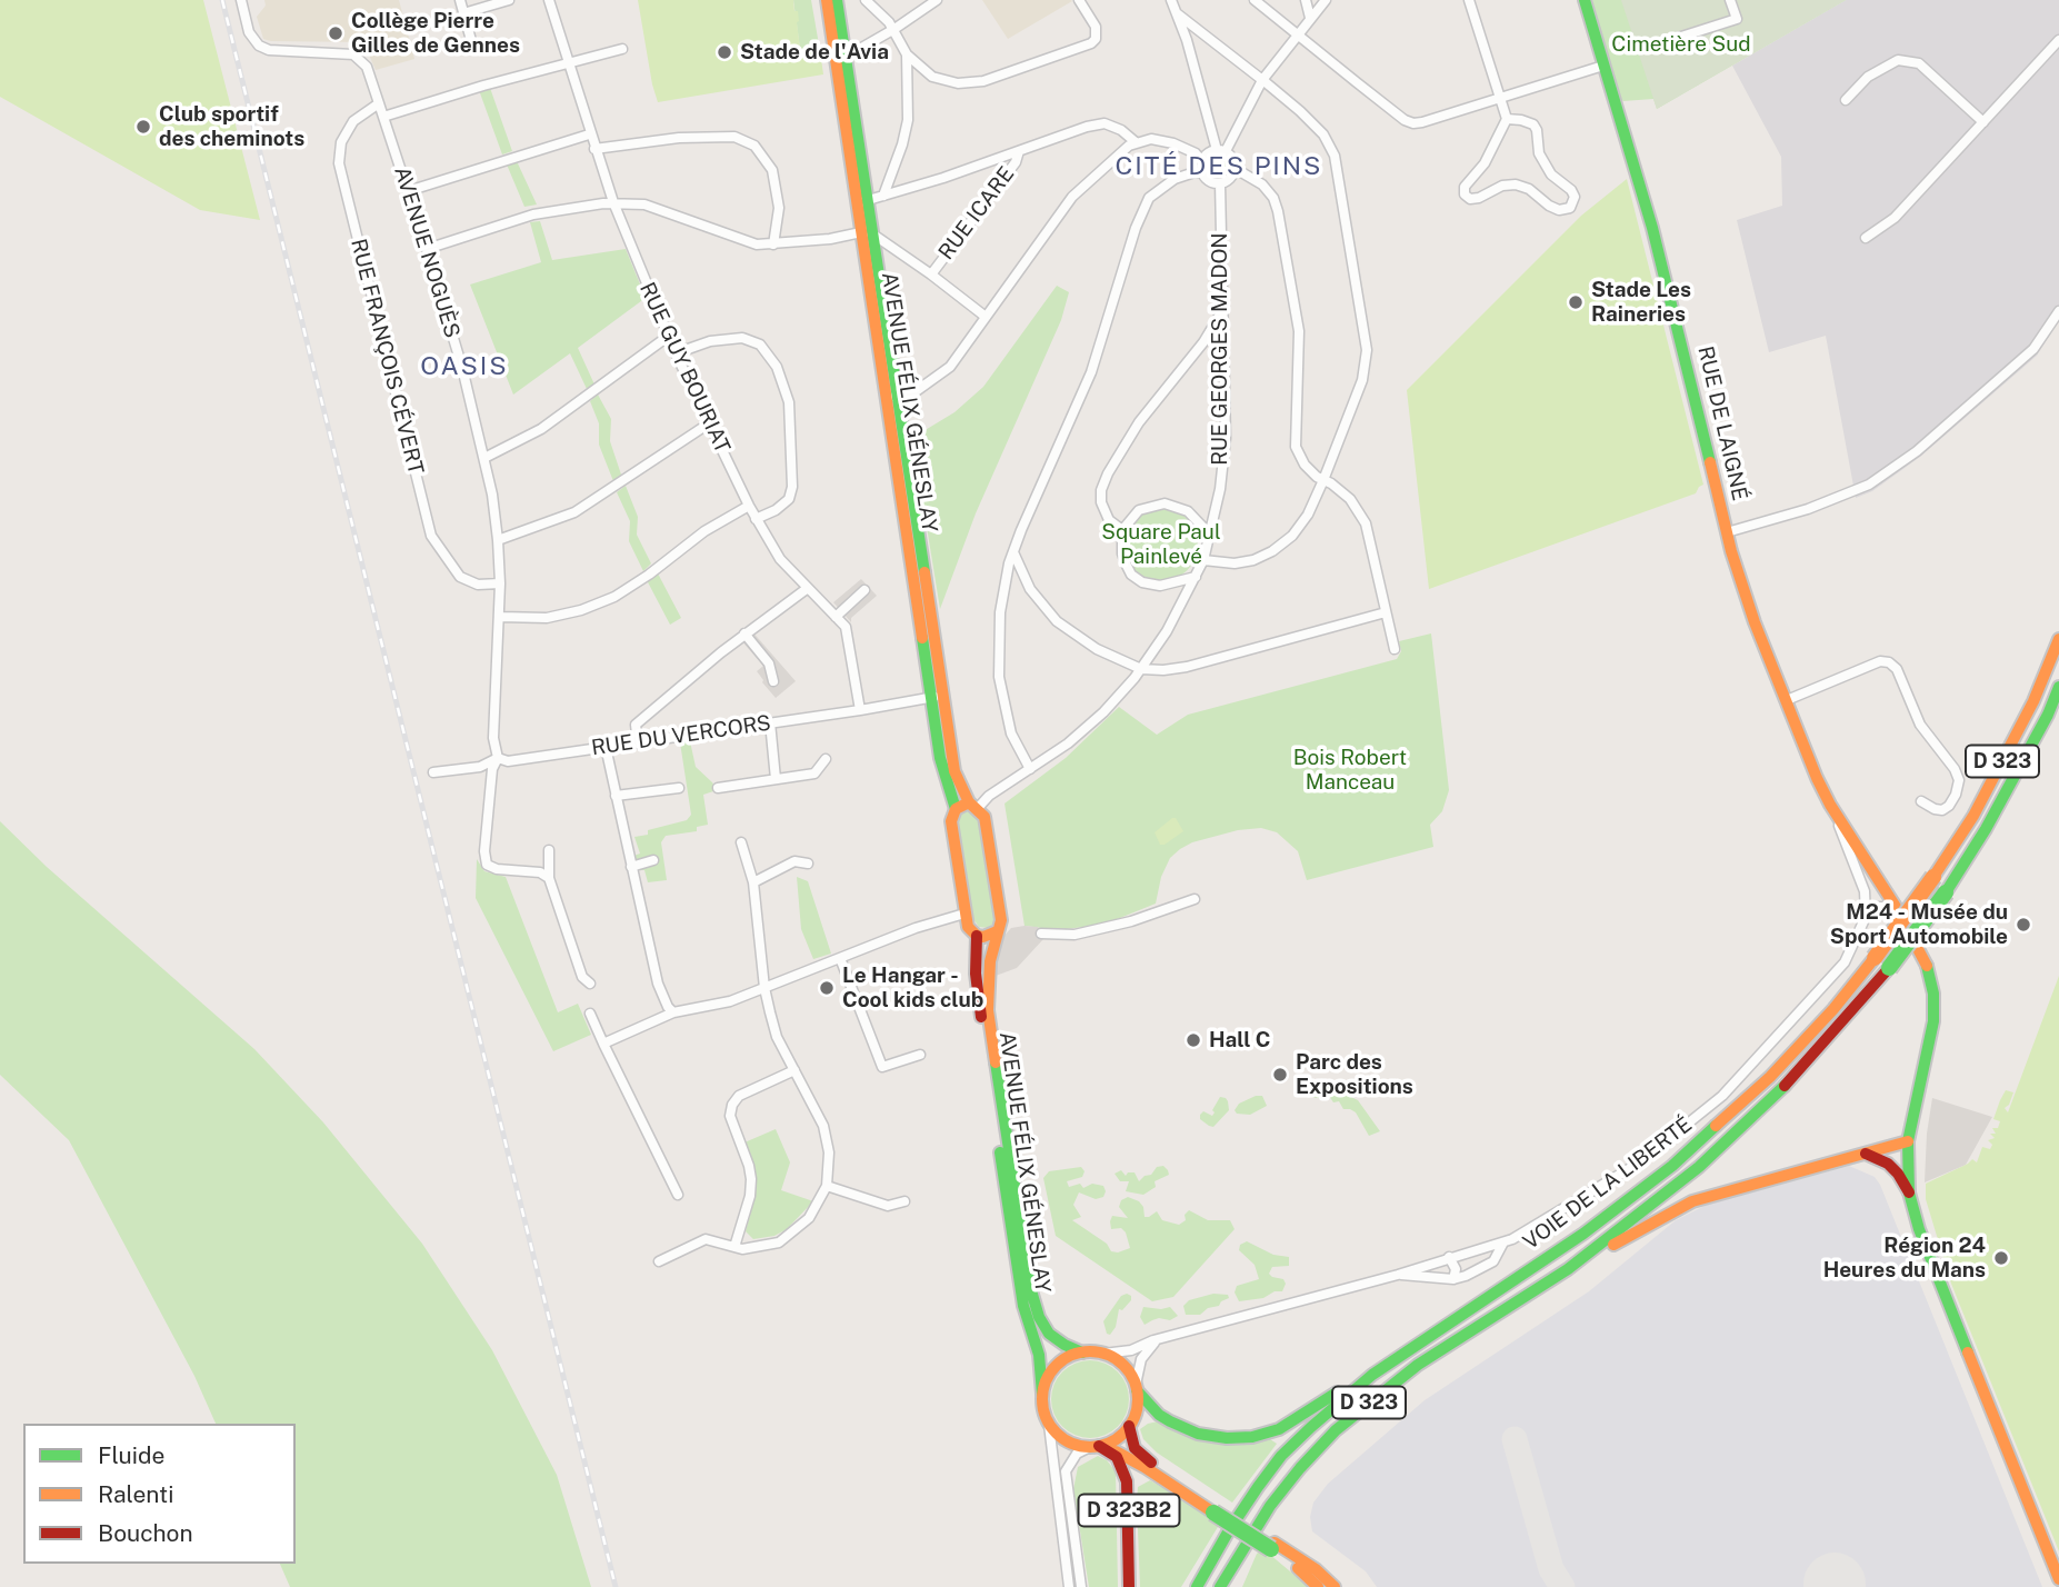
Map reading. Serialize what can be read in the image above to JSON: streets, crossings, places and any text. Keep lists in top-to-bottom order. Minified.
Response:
{"streets":{"main road":["AVENUE FÉLIX GÉNESLAY","RUE DE LAIGNÉ","D 323","VOIE DE LA LIBERTÉ","D 323B2"],"street":["RUE ICARE","AVENUE NOGUÈS","RUE GEORGES MADON","RUE FRANÇOIS CÉVERT","RUE GUY BOURIAT","RUE DU VERCORS"]},"crossings":[["AVENUE NOGUÈS","RUE FRANÇOIS CÉVERT"],["AVENUE NOGUÈS","RUE DU VERCORS"],["RUE GUY BOURIAT","RUE DU VERCORS"],["AVENUE FÉLIX GÉNESLAY","RUE DU VERCORS"],["AVENUE FÉLIX GÉNESLAY","D 323B2"]],"districts":["CITÉ DES PINS","OASIS"],"parks":["Cimetière Sud","Square Paul Painlevé","Bois Robert Manceau"],"places":["Collège Pierre Gilles de Gennes","Stade de l'Avia","Club sportif des cheminots","Stade Les Raineries","M24 - Musée du Sport Automobile","Le Hangar - Cool kids club","Hall C","Parc des Expositions","Région 24 Heures du Mans"],"legend":["Fluide","Ralenti","Bouchon"]}
